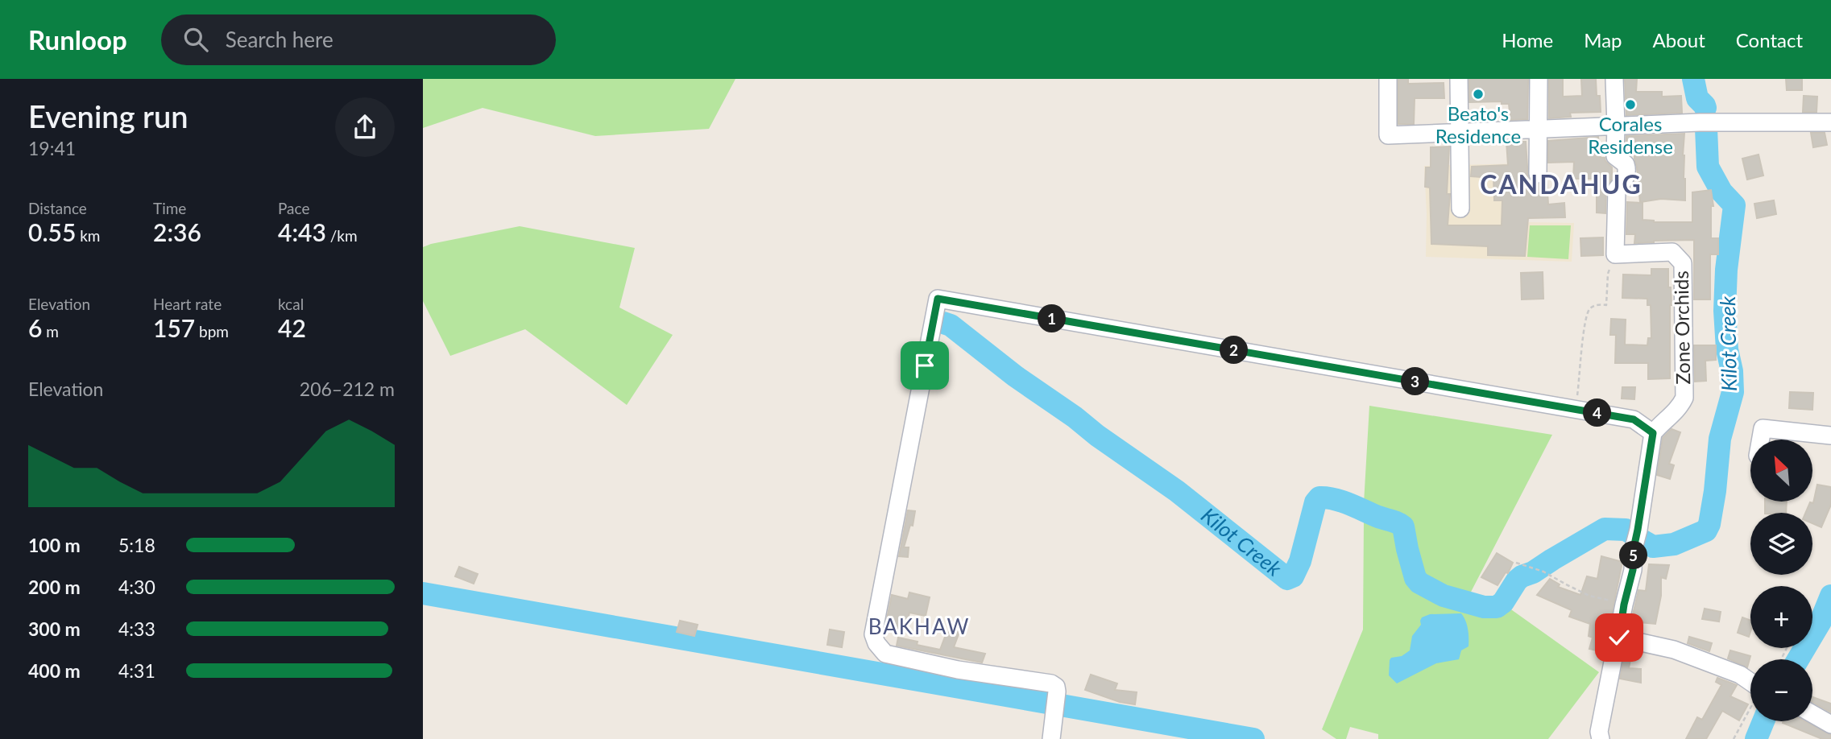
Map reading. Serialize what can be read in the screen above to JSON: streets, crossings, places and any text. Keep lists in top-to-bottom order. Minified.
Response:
{"streets":{"street":["Zone Orchids"]},"districts":["CANDAHUG","BAKHAW"],"water":["Kilot Creek"],"places":["Beato's Residence","Corales Residense"],"north":"top left","page":{"header":"Runloop","search":"Search here","nav":["Home","Map","About","Contact"],"heading":["Evening run","19:41"],"stats":[["Distance","0.55 km"],["Time","2:36"],["Pace","4:43 /km"],["Elevation","6 m"],["Heart rate","157 bpm"],["kcal","42"]],"pins":["1","2","3","4","5"],"chart":["Elevation","206–212 m"],"map_buttons":["+","−"],"list":[{"name":"100 m","note":"5:18"},{"name":"200 m","note":"4:30"},{"name":"300 m","note":"4:33"},{"name":"400 m","note":"4:31"}]}}
